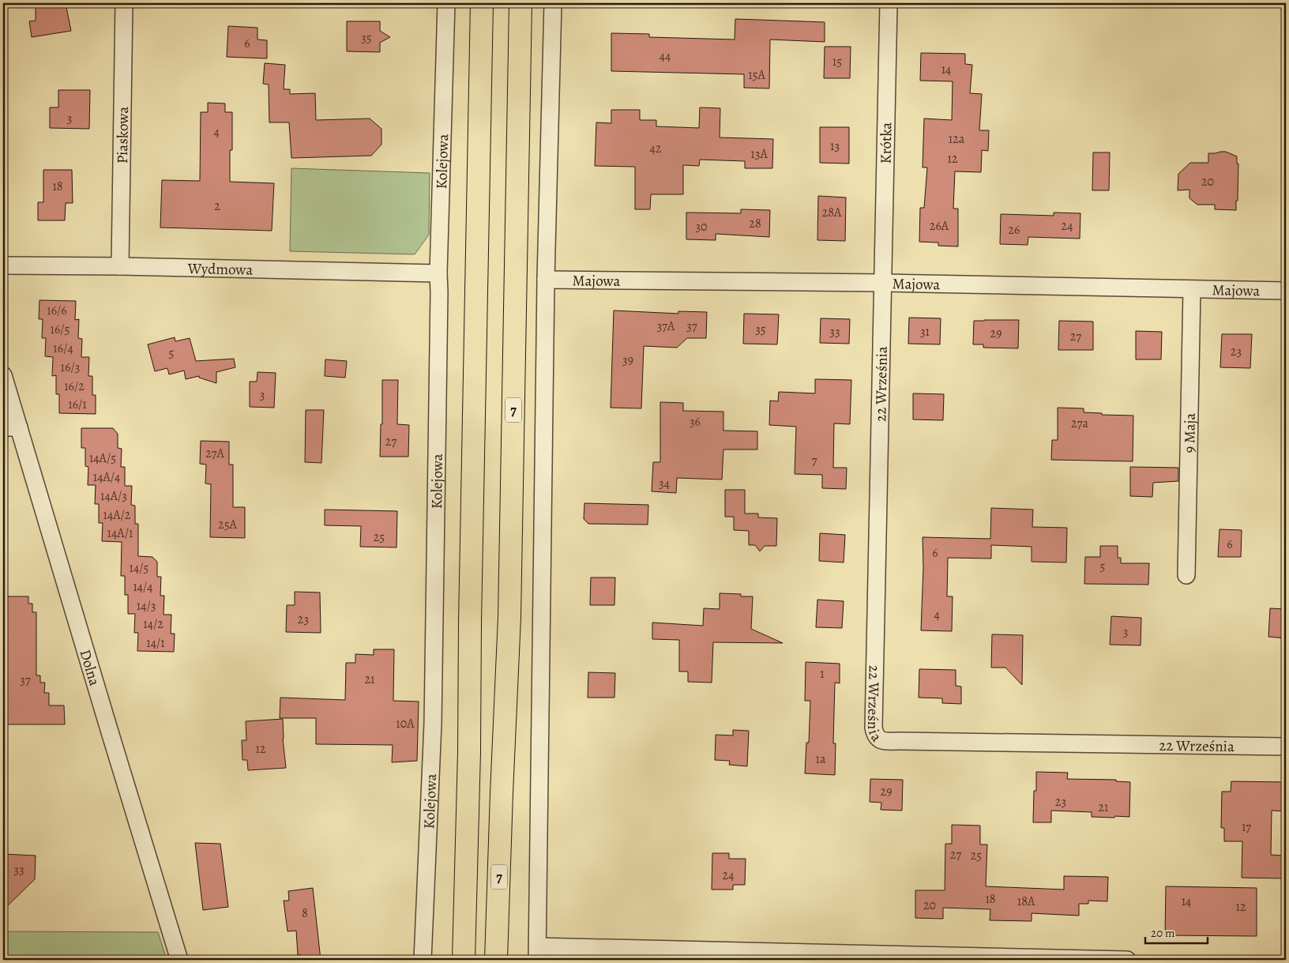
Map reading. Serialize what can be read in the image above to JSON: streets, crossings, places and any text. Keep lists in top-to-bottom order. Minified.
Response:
{"streets":{"highway":["7"],"street":["Piaskowa","Krótka","Kolejowa","Wydmowa","Majowa","22 Września","9 Maja","Dolna"]},"crossings":[["Piaskowa","Wydmowa"],["Krótka","Majowa"],["Krótka","22 Września"],["Kolejowa","Wydmowa"],["Majowa","22 Września"],["Majowa","9 Maja"]],"house_numbers":["35","6","44","15","14","15A","3","4","12a","13","42","13A","12","20","18","2","28A","28","26A","24","30","26","16/6","37A","37","16/5","35","33","31","29","27","16/4","23","5","39","16/3","16/2","3","16/1","36","27a","27","27A","14A/5","7","14A/4","34","14A/3","14A/2","25A","14A/1","25","6","6","5","14/5","14/4","14/3","4","23","14/2","3","14/1","1","21","37","10A","12","1a","29","23","21","17","27","25","33","24","18","18A","14","20","12","8"],"scale_bar":"20 m"}
